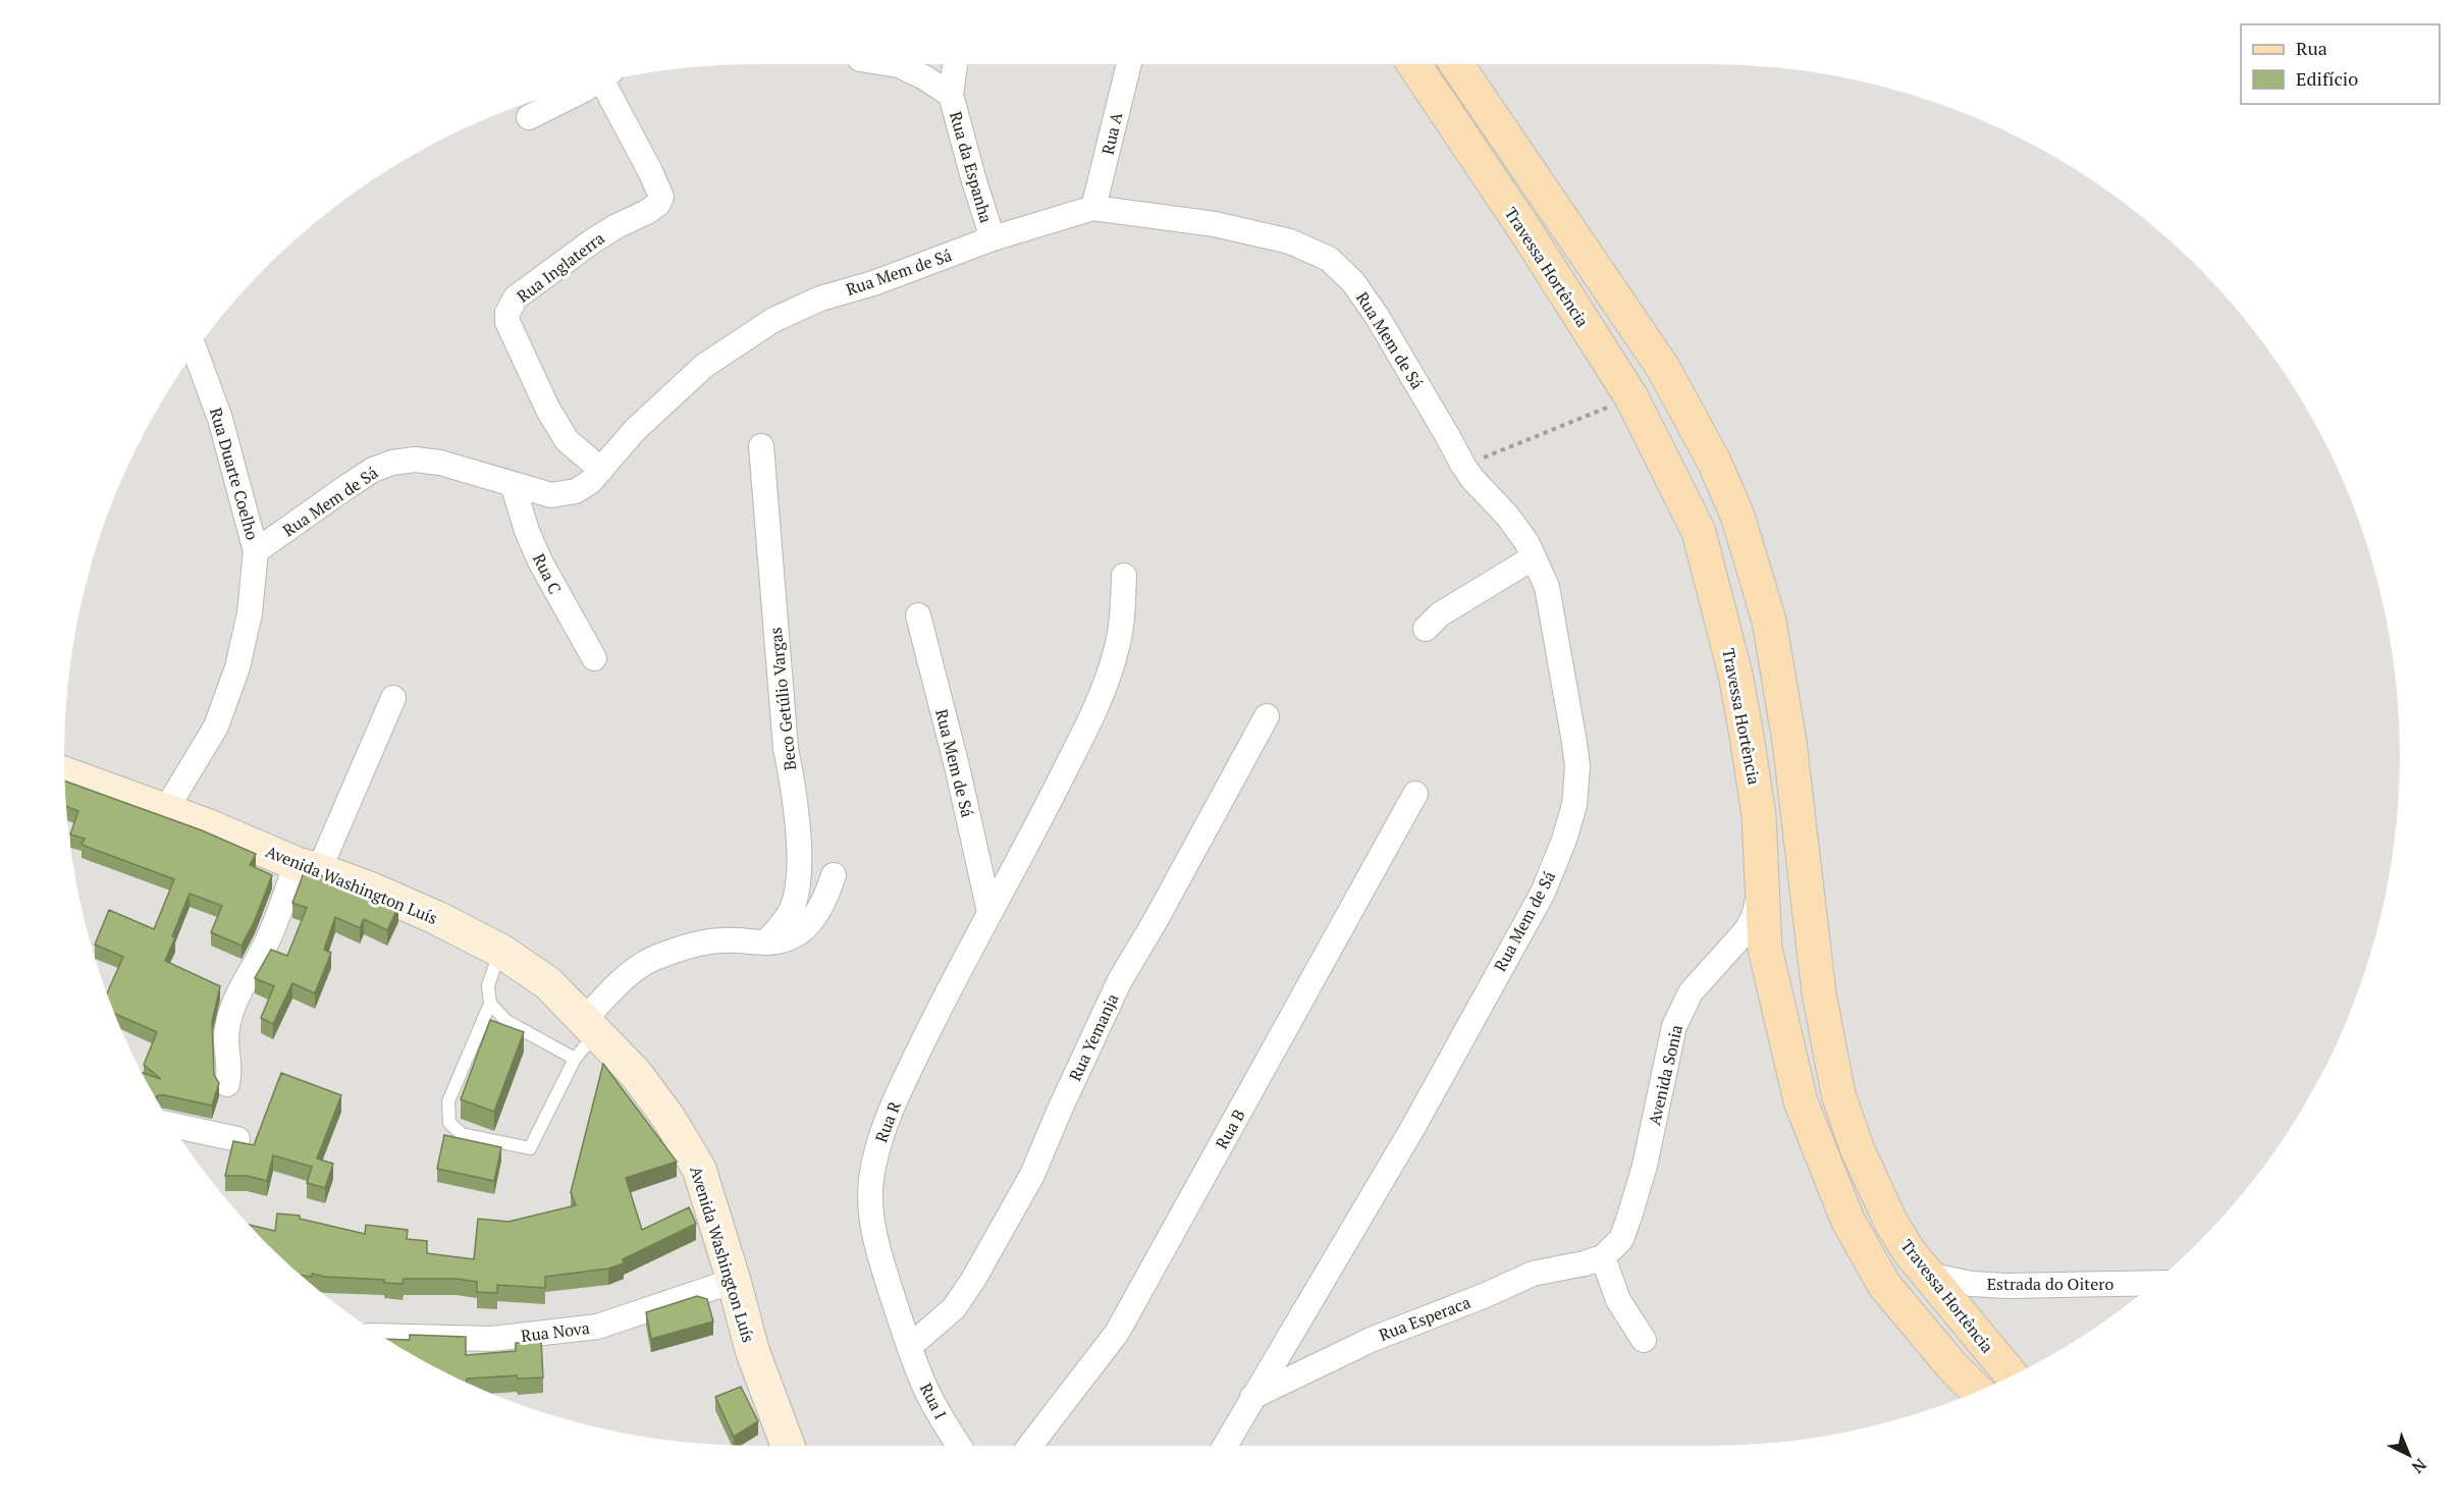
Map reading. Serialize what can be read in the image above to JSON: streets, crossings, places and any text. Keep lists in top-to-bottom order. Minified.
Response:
{"streets":{"main road":["Travessa Hortência","Avenida Washington Luís"],"street":["Rua A","Rua da Espanha","Rua Inglaterra","Rua Mem de Sá","Rua Duarte Coelho","Rua C","Beco Getúlio Vargas","Rua Yemanja","Avenida Sonia","Rua R","Rua B","Estrada do Oitero","Rua Esperaca","Rua Nova","Rua I"]},"crossings":[["Rua A","Rua Mem de Sá"],["Rua da Espanha","Rua Mem de Sá"],["Rua Inglaterra","Rua Mem de Sá"],["Travessa Hortência","Avenida Sonia"],["Travessa Hortência","Estrada do Oitero"],["Rua Mem de Sá","Rua Duarte Coelho"],["Rua Mem de Sá","Rua C"],["Rua Mem de Sá","Rua R"],["Rua Mem de Sá","Rua Esperaca"],["Rua Duarte Coelho","Avenida Washington Luís"],["Avenida Washington Luís","Rua Nova"],["Rua Yemanja","Rua R"],["Rua Yemanja","Rua I"],["Avenida Sonia","Rua Esperaca"],["Rua R","Rua I"]],"legend":["Rua","Edifício"],"north":"bottom right"}
